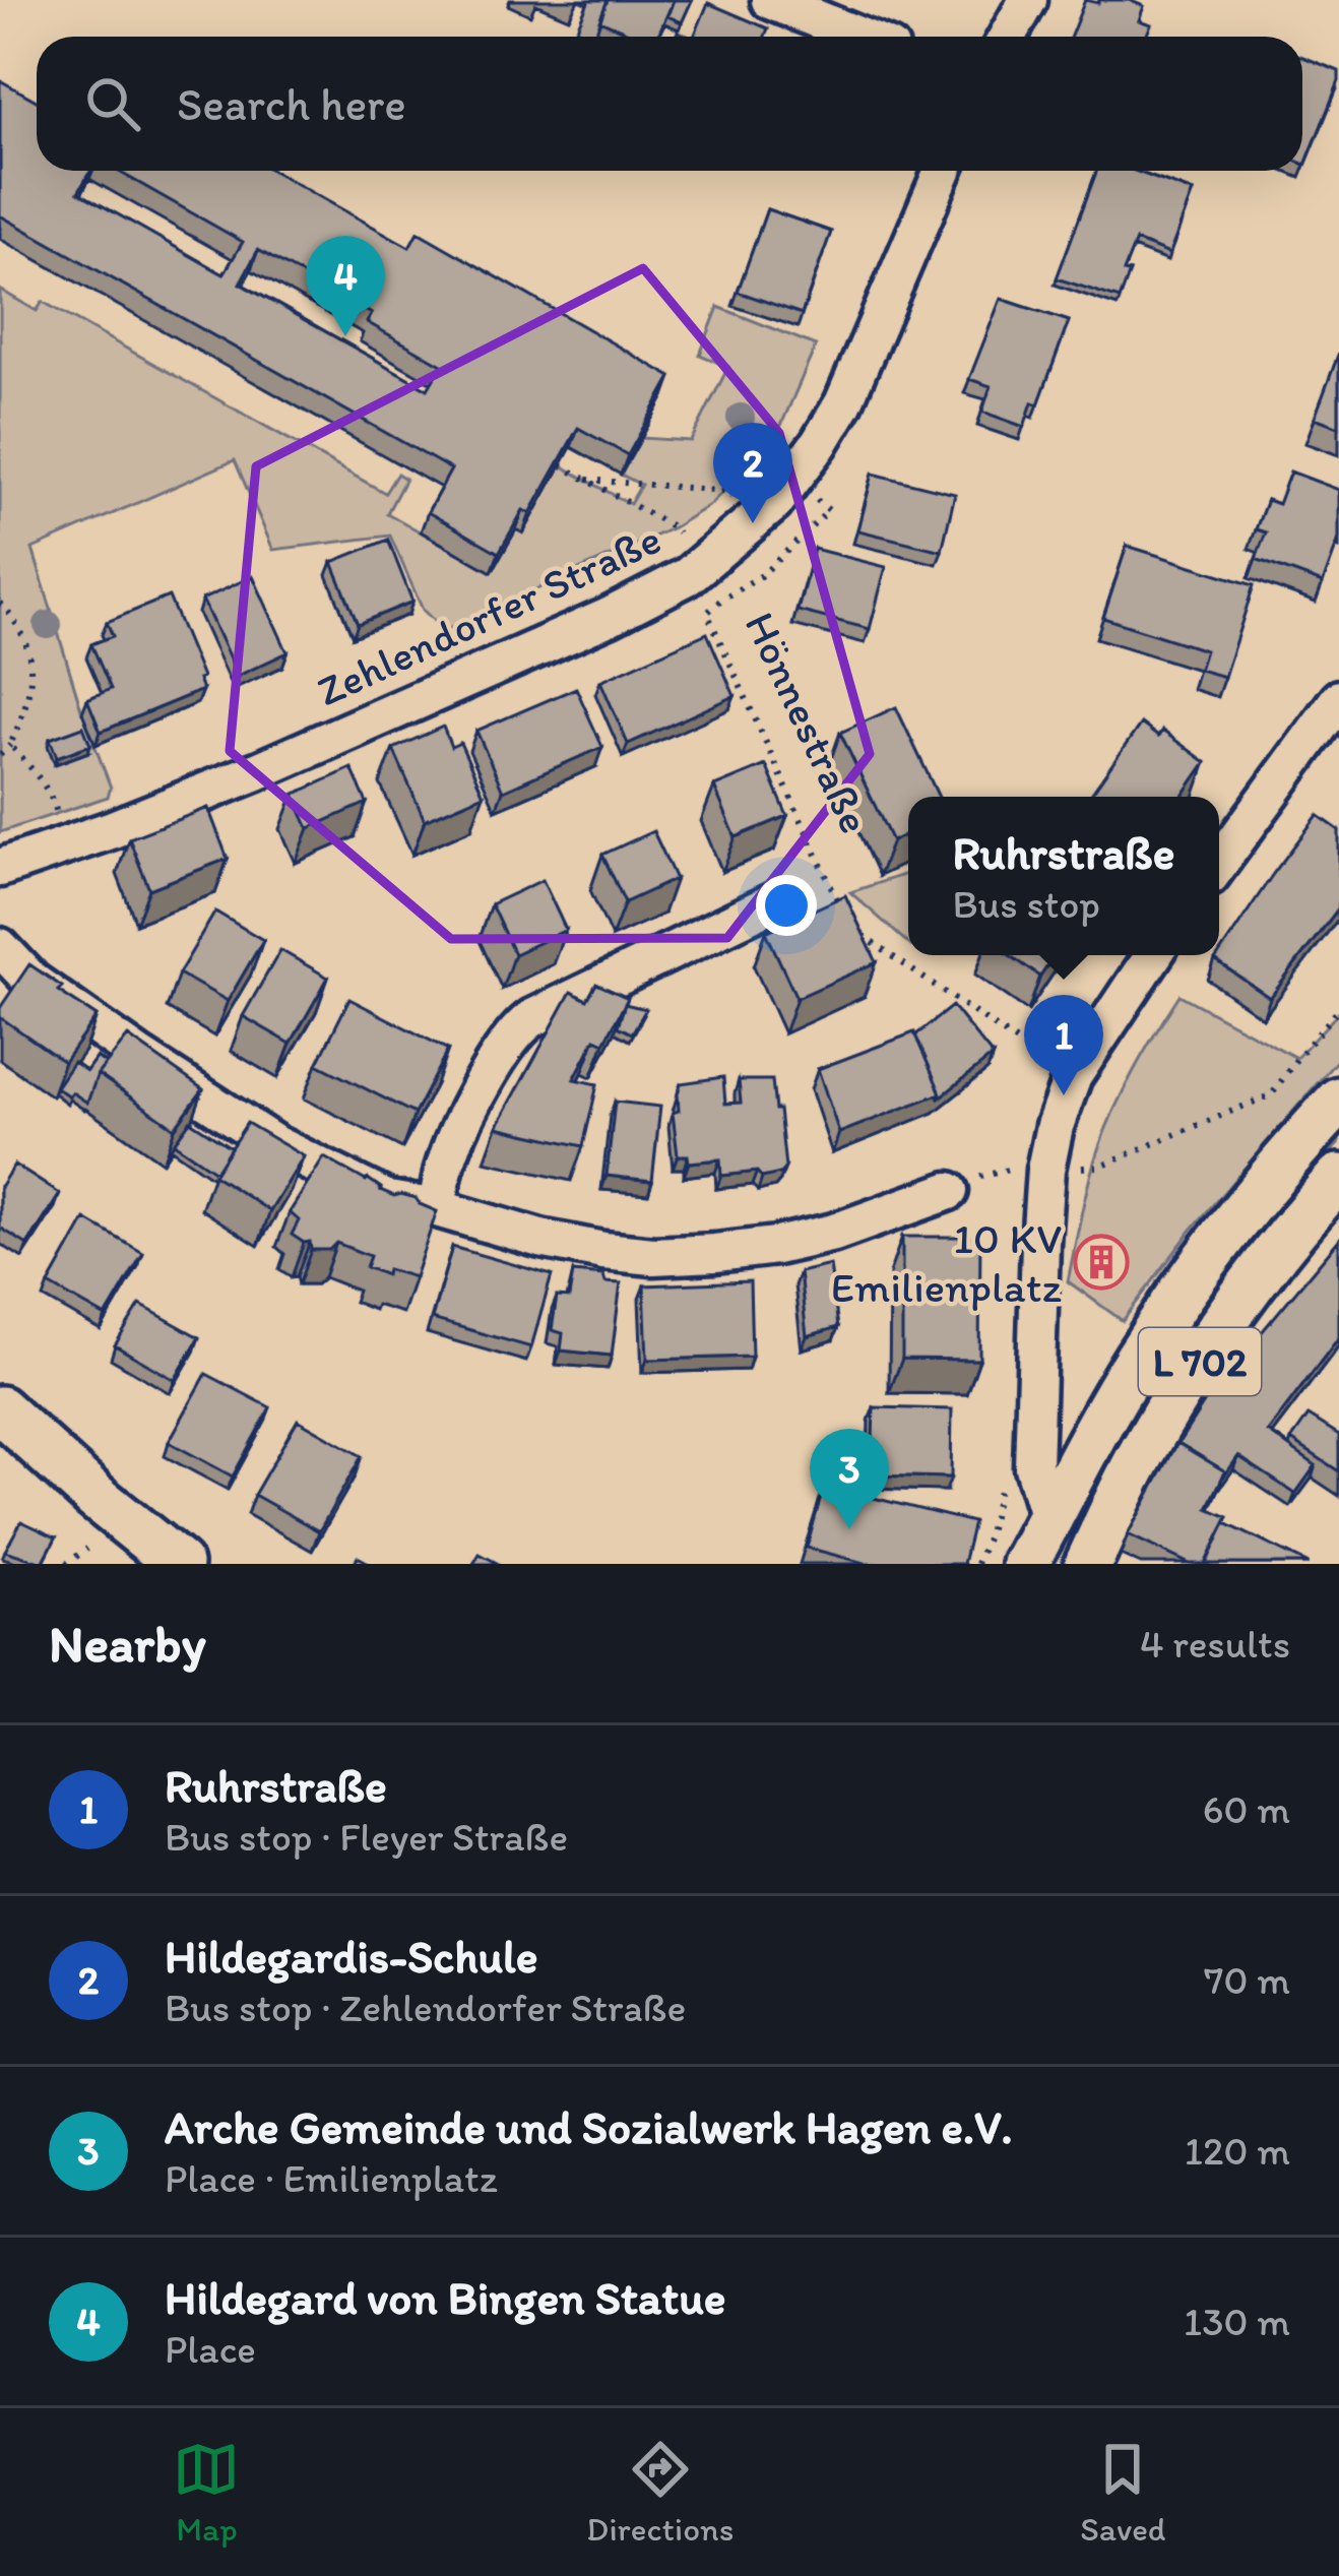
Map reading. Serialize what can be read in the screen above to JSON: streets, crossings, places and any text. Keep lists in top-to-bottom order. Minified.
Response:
{"streets":{"main road":["L 702"],"street":["Zehlendorfer Straße"],"path":["Hönnestraße"]},"places":{"building":["10 KV Emilienplatz"]},"page":{"search":"Search here","pins":["4","2","1","3"],"popup":["Ruhrstraße","Bus stop"],"heading":["Nearby","4 results"],"list":[{"mark":"1","name":"Ruhrstraße","note":"Bus stop · Fleyer Straße","value":"60 m"},{"mark":"2","name":"Hildegardis-Schule","note":"Bus stop · Zehlendorfer Straße","value":"70 m"},{"mark":"3","name":"Arche Gemeinde und Sozialwerk Hagen e.V.","note":"Place · Emilienplatz","value":"120 m"},{"mark":"4","name":"Hildegard von Bingen Statue","note":"Place","value":"130 m"}],"nav":["Map","Directions","Saved"]}}
